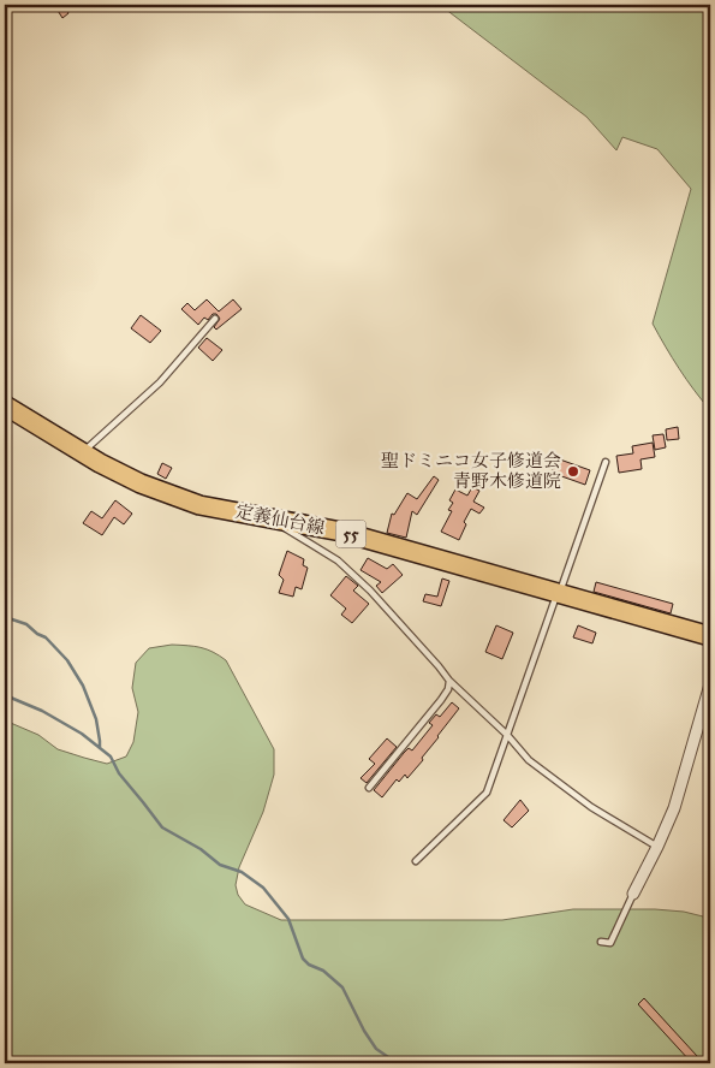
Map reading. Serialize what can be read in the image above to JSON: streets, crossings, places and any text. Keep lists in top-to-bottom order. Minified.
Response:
{"streets":{"main road":["定義仙台線","55"]},"places":["聖ドミニコ女子修道会 青野木修道院"]}
